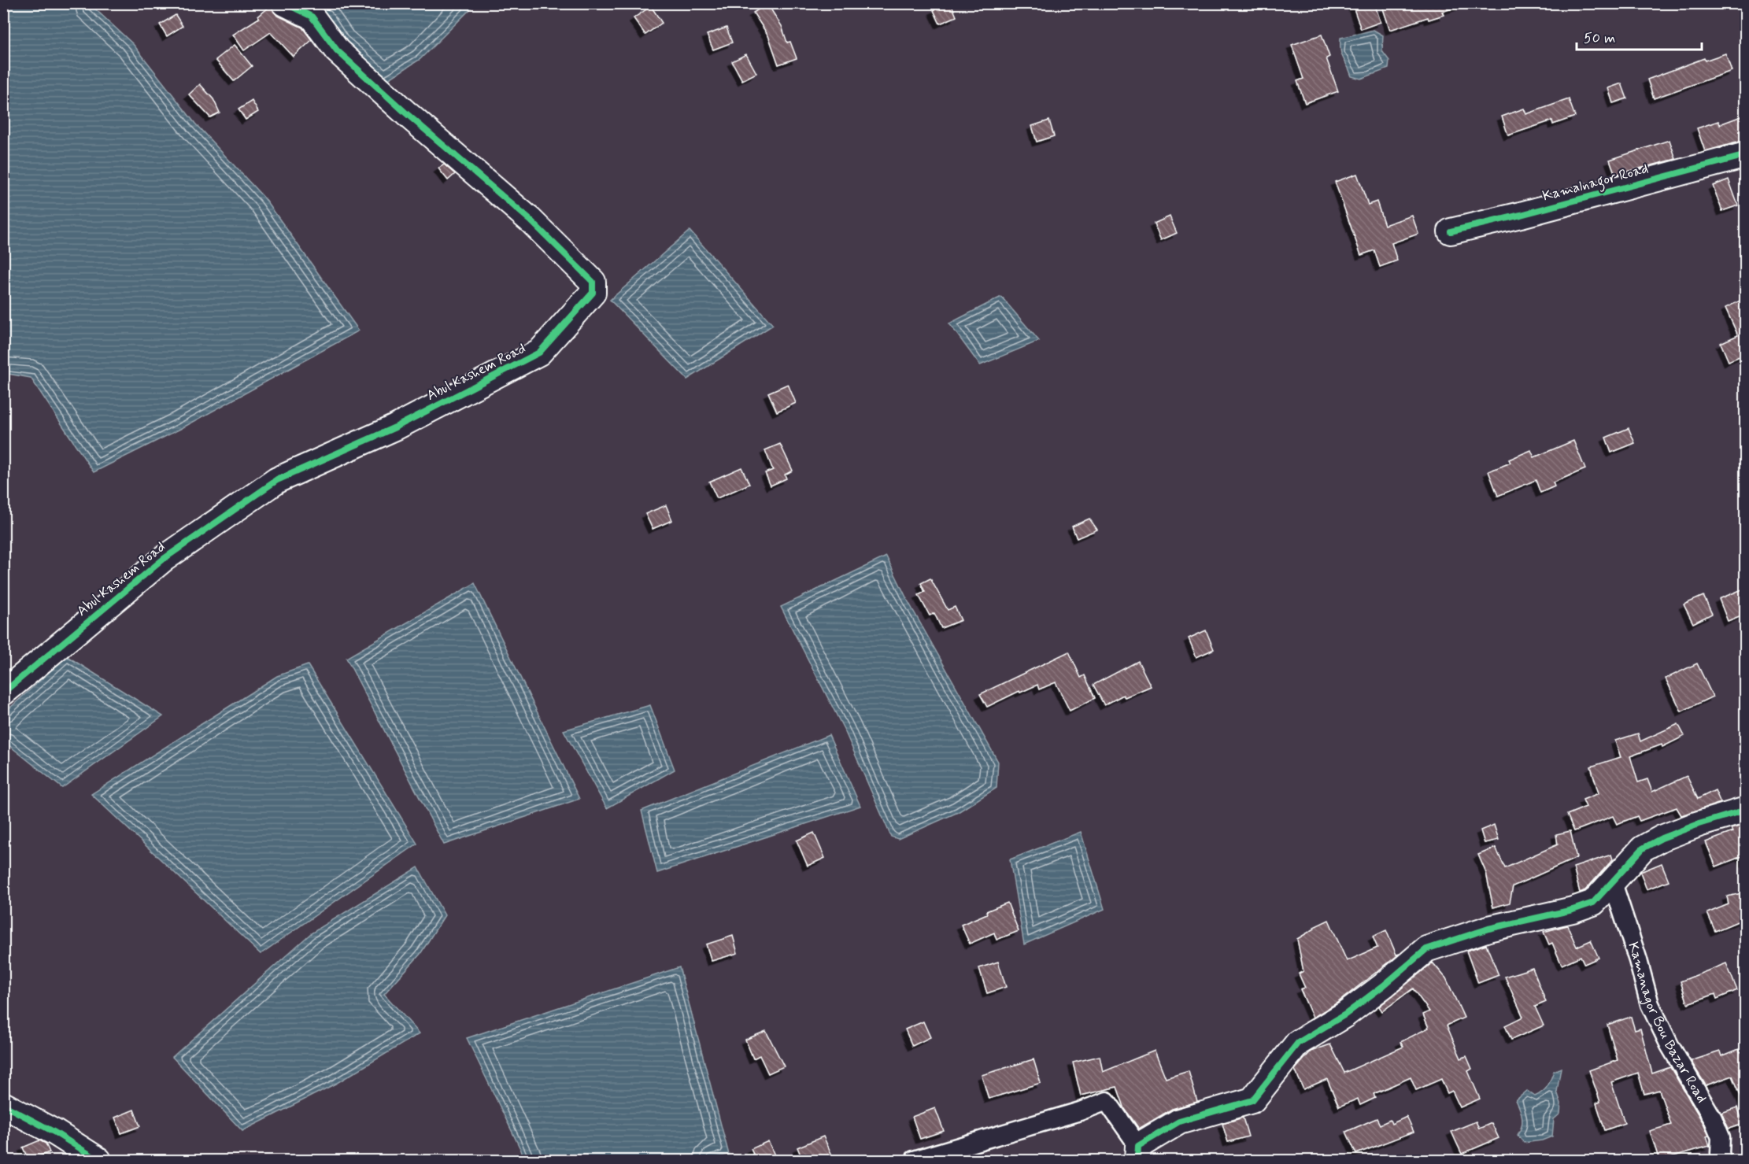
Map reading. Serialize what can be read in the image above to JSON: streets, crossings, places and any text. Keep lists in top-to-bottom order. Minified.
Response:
{"streets":{"street":["Kamalnagor Road","Abul Kashem Road","Kamanagor Bou Bazar Road"]},"scale_bar":"50 m"}
